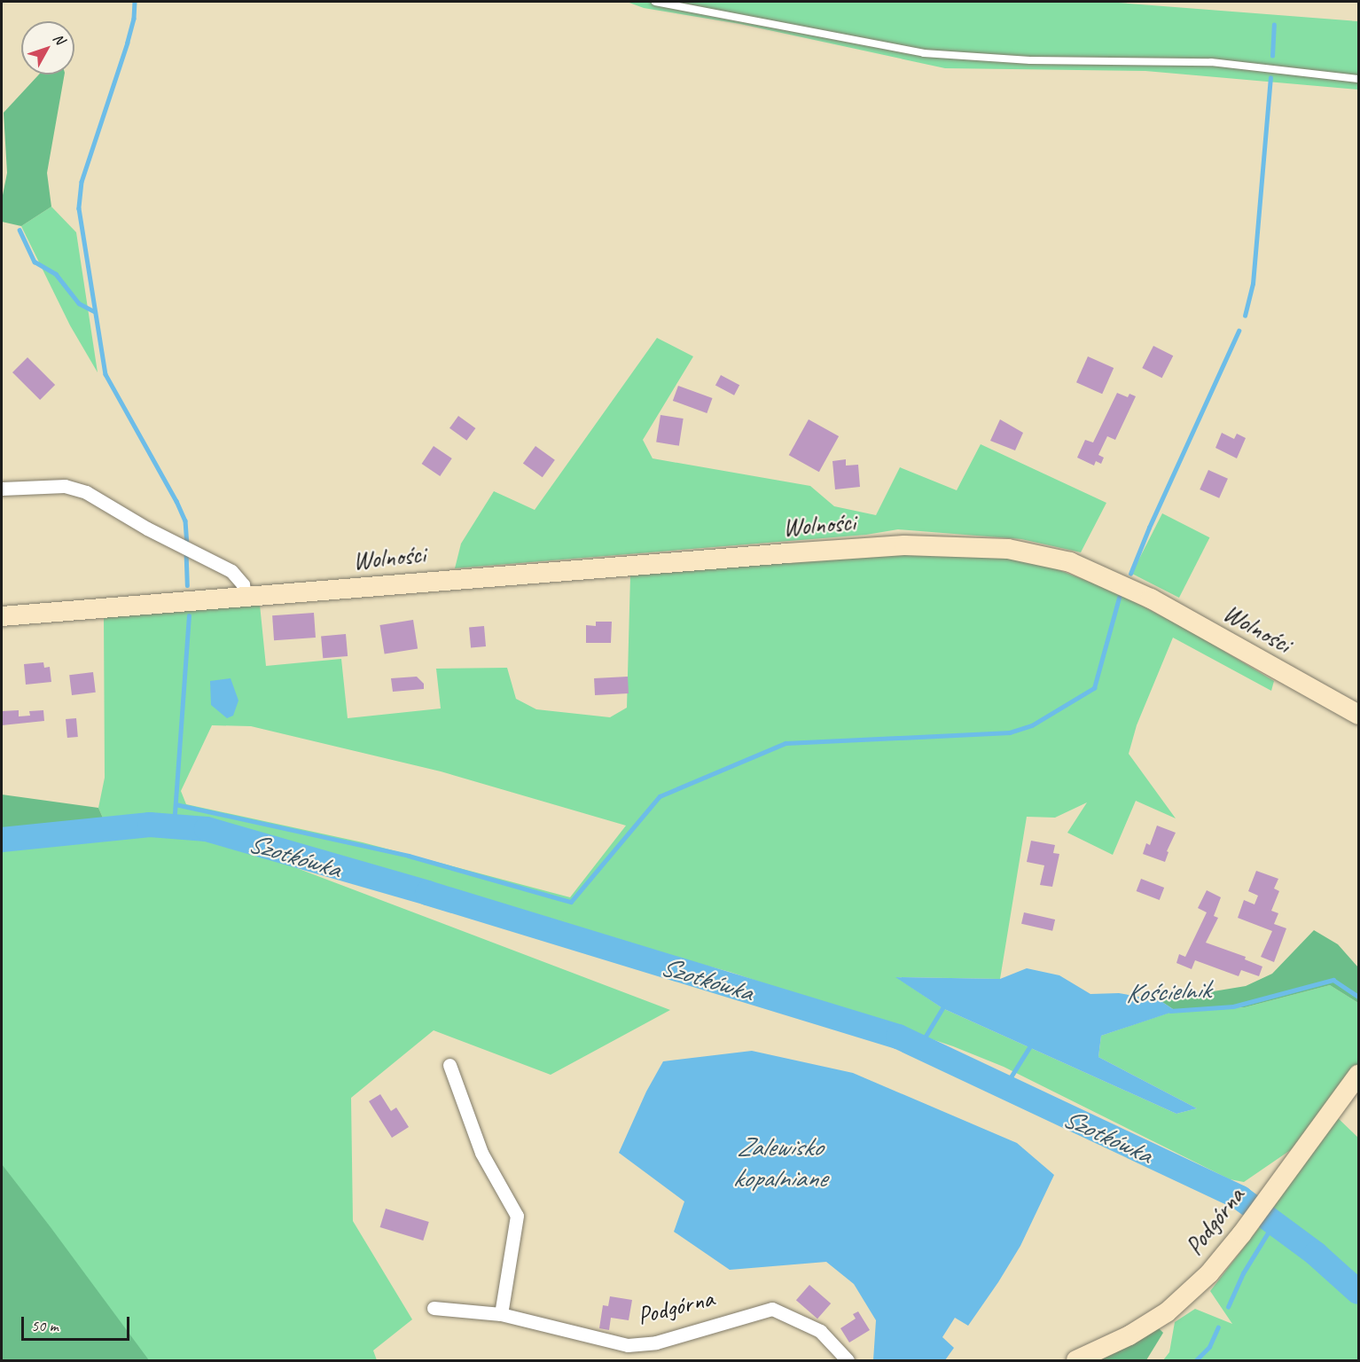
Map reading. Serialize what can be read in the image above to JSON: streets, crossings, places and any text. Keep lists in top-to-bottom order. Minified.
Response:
{"streets":{"main road":["Wolności","Podgórna"]},"water":["Szotkówka","Kościelnik","Zalewisko kopalniane"],"scale_bar":"50 m","north":"top right"}
